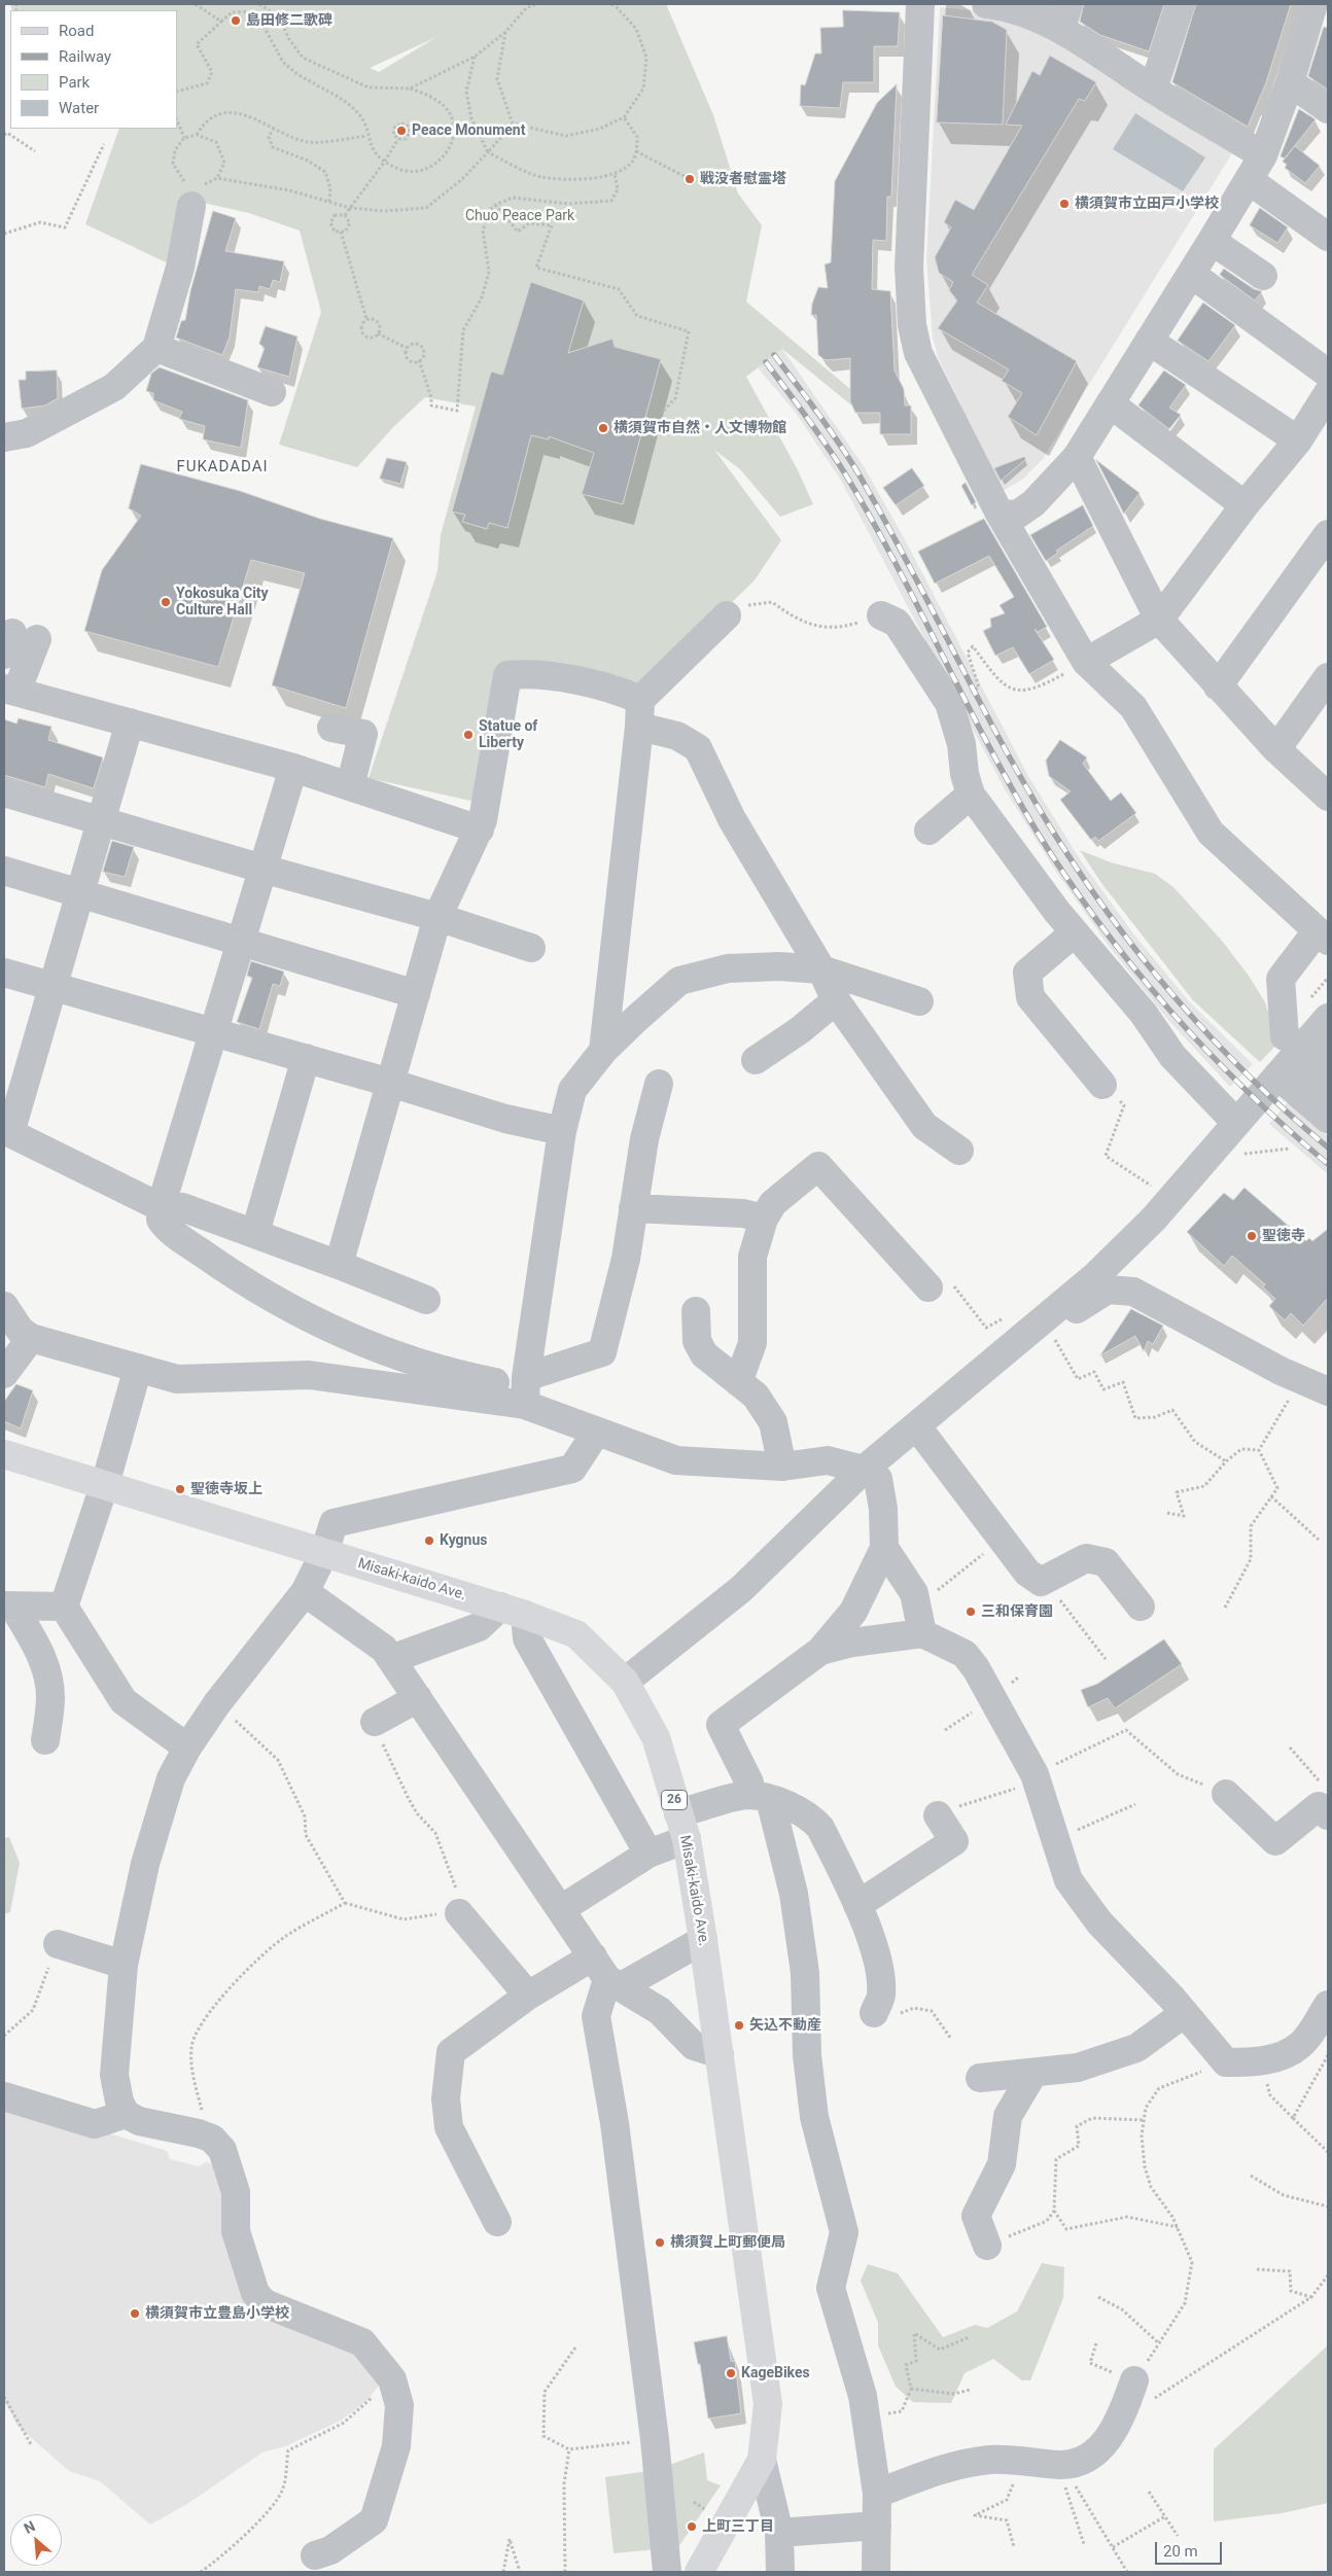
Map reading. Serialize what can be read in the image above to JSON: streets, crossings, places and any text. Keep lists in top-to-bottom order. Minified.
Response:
{"streets":{"main road":["Misaki-kaido Ave.","26"]},"districts":["FUKADADAI"],"parks":["Chuo Peace Park"],"places":["島田修二歌碑","Peace Monument","戦没者慰霊塔","横須賀市立田戸小学校","横須賀市自然・人文博物館","Yokosuka City Culture Hall","Statue of Liberty","聖徳寺","聖徳寺坂上","Kygnus","三和保育園","矢込不動産","横須賀上町郵便局","横須賀市立豊島小学校","KageBikes","上町三丁目"],"legend":["Road","Railway","Park","Water"],"scale_bar":"20 m","north":"top left"}
